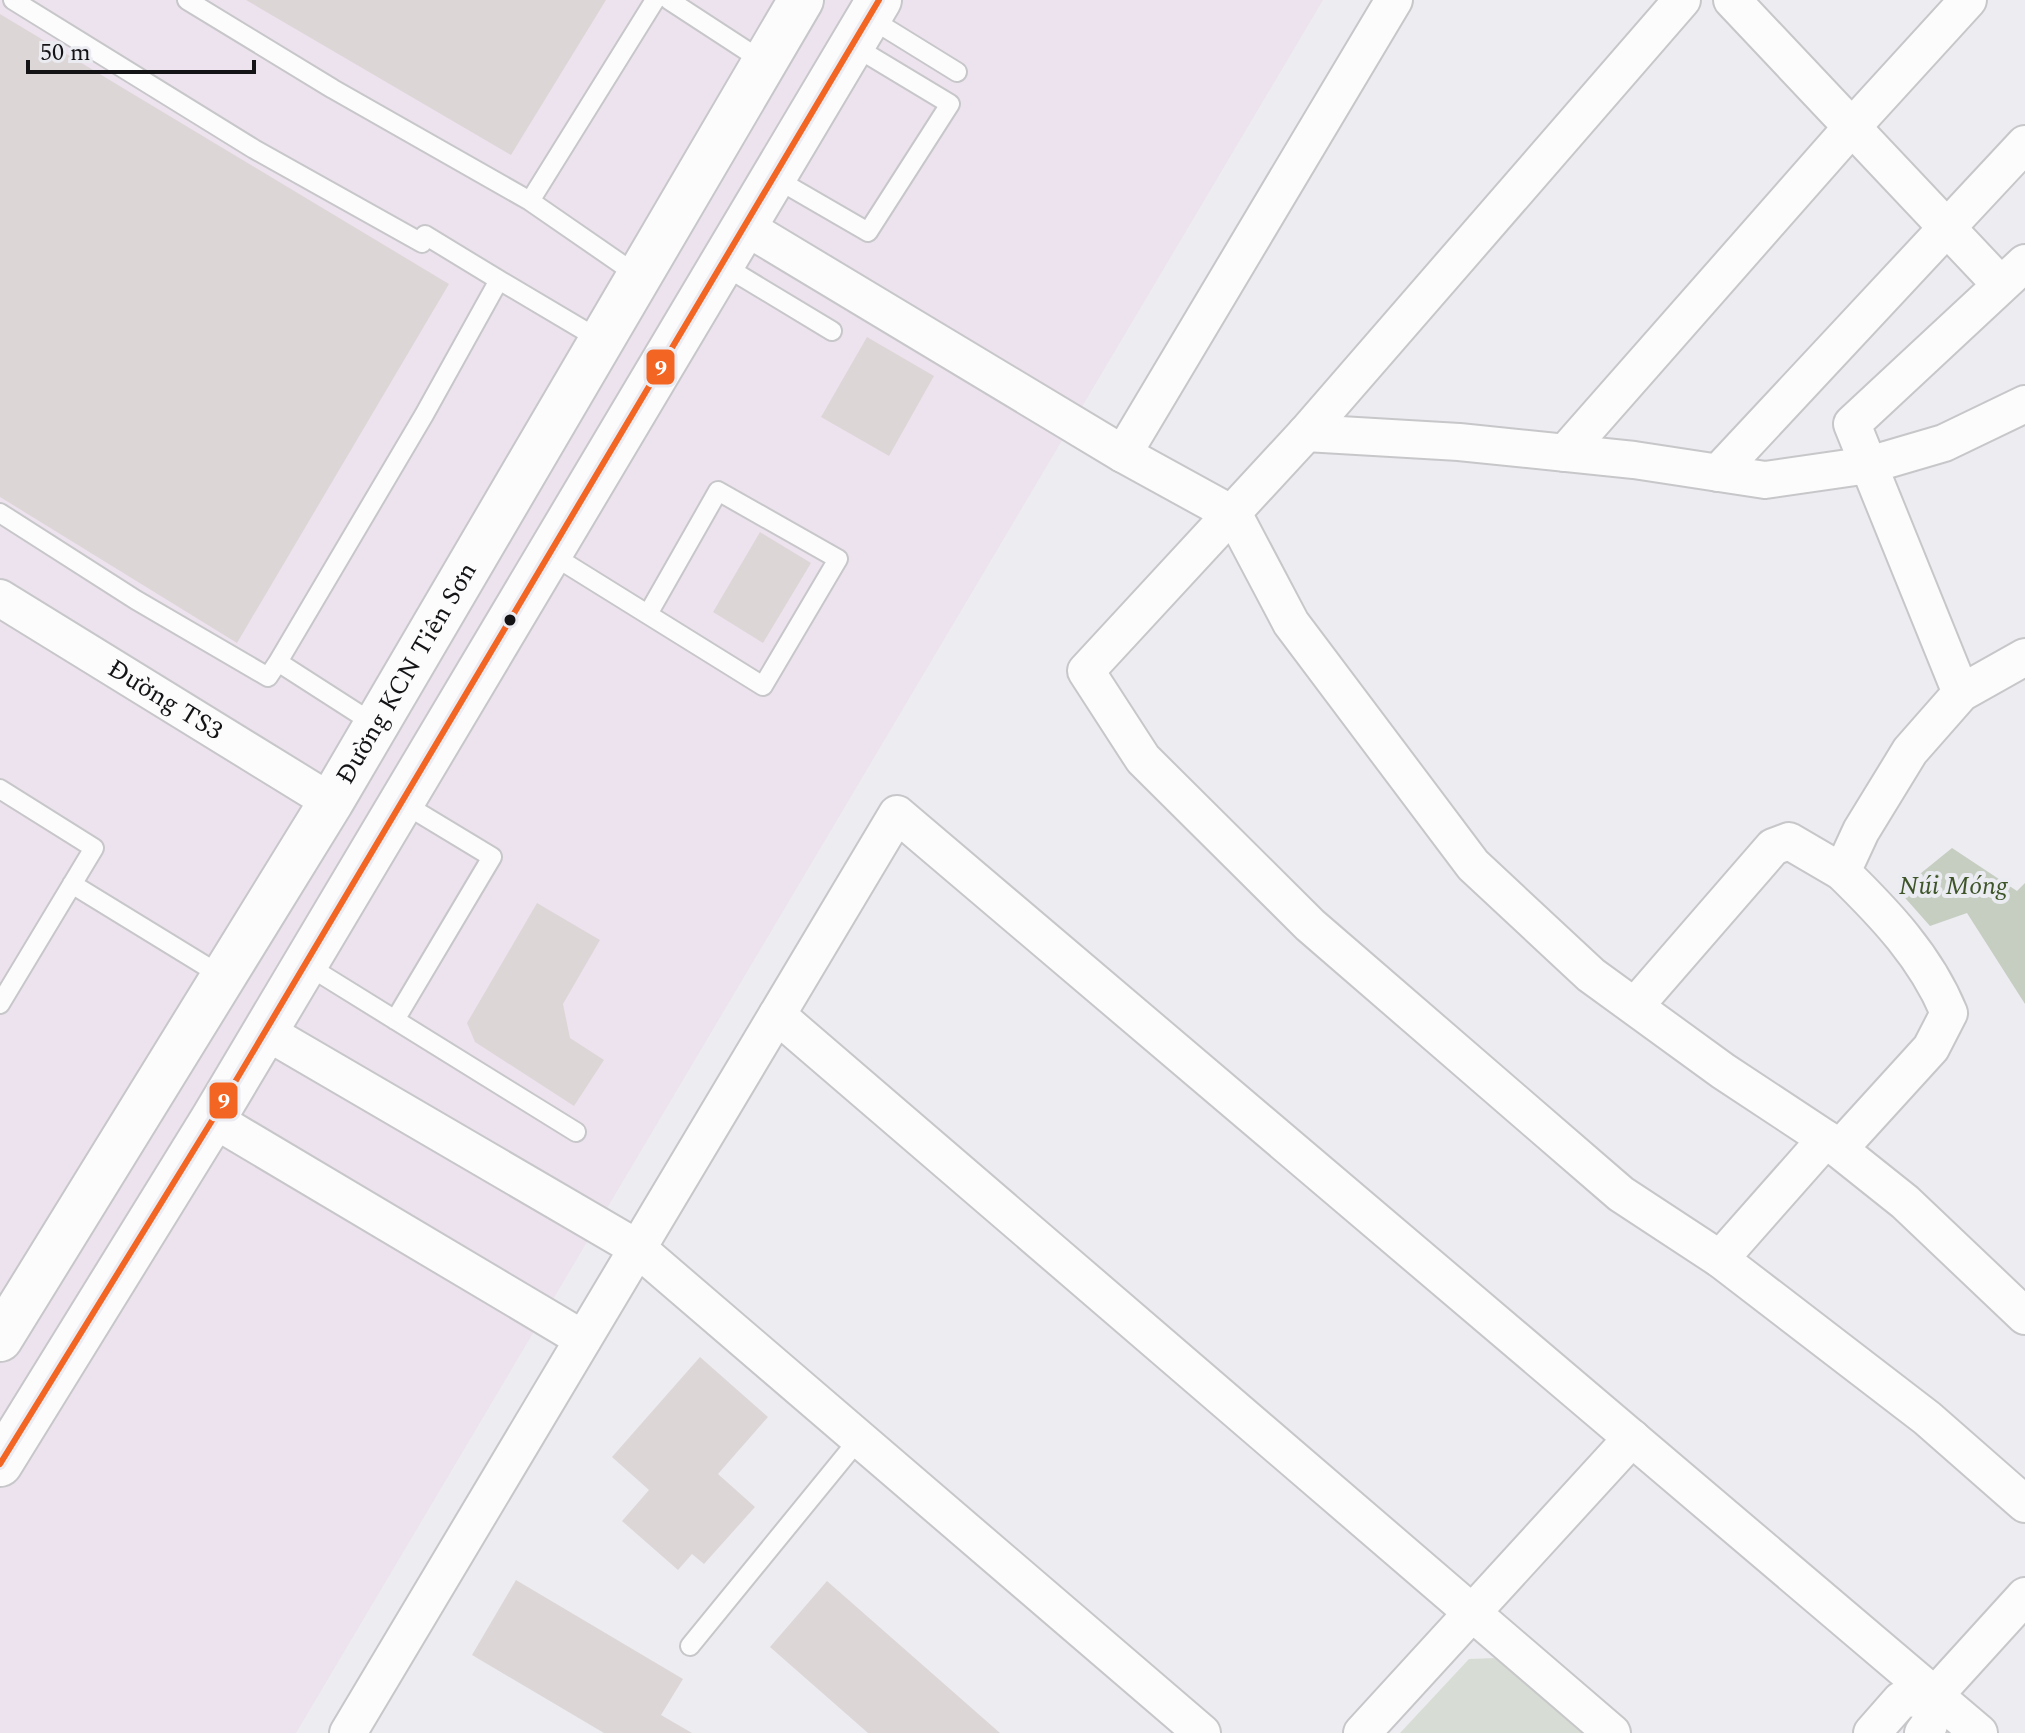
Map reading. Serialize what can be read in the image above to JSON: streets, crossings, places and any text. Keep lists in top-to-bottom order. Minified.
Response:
{"streets":{"main road":["Đường KCN Tiên Sơn"],"street":["Đường TS3"]},"crossings":[["Đường KCN Tiên Sơn","Đường TS3"]],"parks":["Núi Móng"],"lines":["transit line 9"],"scale_bar":"50 m"}
